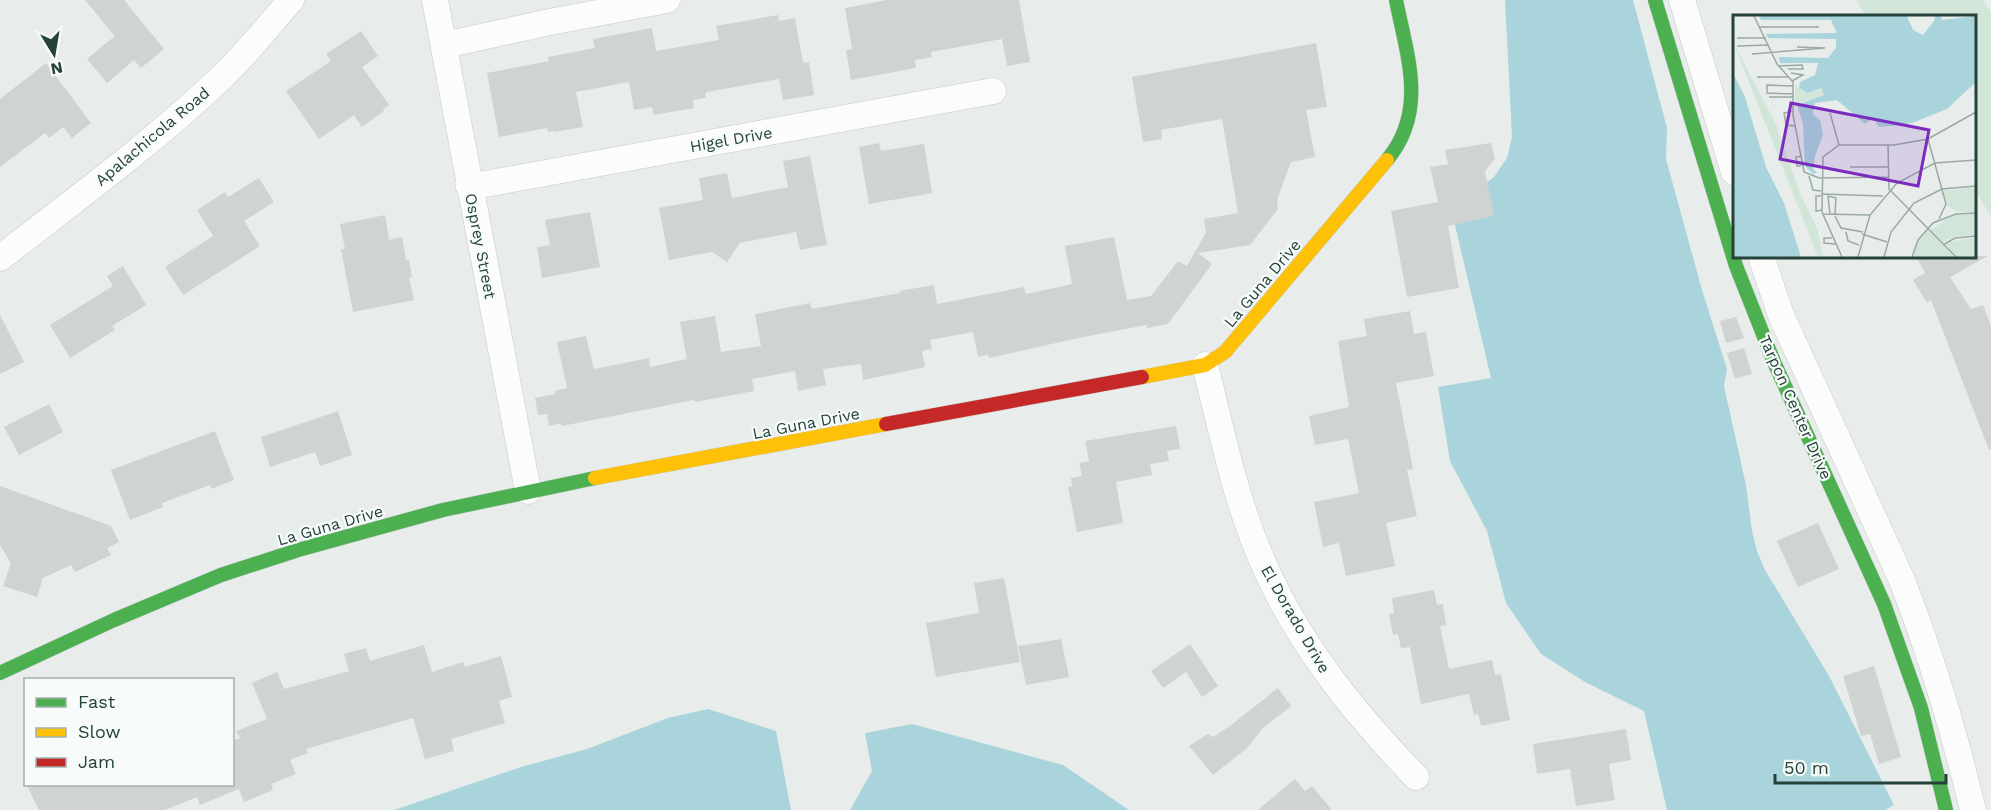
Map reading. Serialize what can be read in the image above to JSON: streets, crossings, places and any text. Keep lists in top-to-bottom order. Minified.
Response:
{"streets":{"street":["Apalachicola Road","Higel Drive","Osprey Street","La Guna Drive","Tarpon Center Drive","El Dorado Drive"]},"crossings":[["Higel Drive","Osprey Street"],["Osprey Street","La Guna Drive"],["La Guna Drive","El Dorado Drive"]],"legend":["Fast","Slow","Jam"],"scale_bar":"50 m","north":"bottom"}
